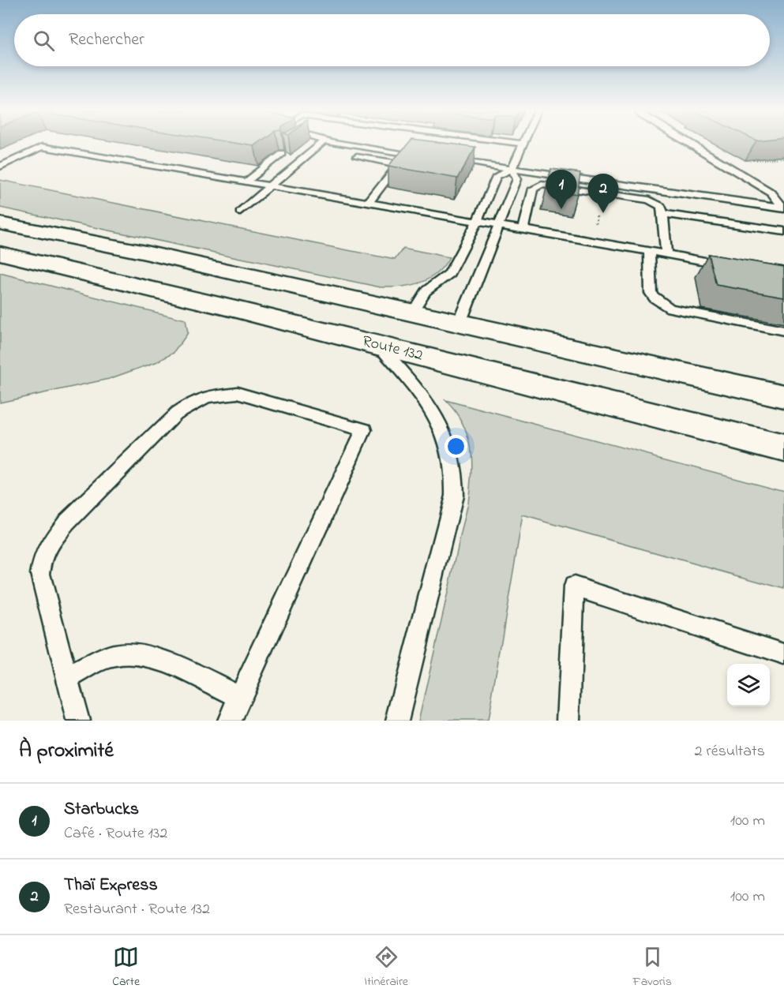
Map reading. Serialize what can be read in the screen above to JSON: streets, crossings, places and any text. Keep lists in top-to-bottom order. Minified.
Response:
{"streets":{"highway":["Route 132"]},"page":{"search":"Rechercher","pins":["1","2"],"heading":["À proximité","2 résultats"],"list":[{"mark":"1","name":"Starbucks","note":"Café · Route 132","value":"100 m"},{"mark":"2","name":"Thaï Express","note":"Restaurant · Route 132","value":"100 m"}],"nav":["Carte","Itinéraire","Favoris"]}}
